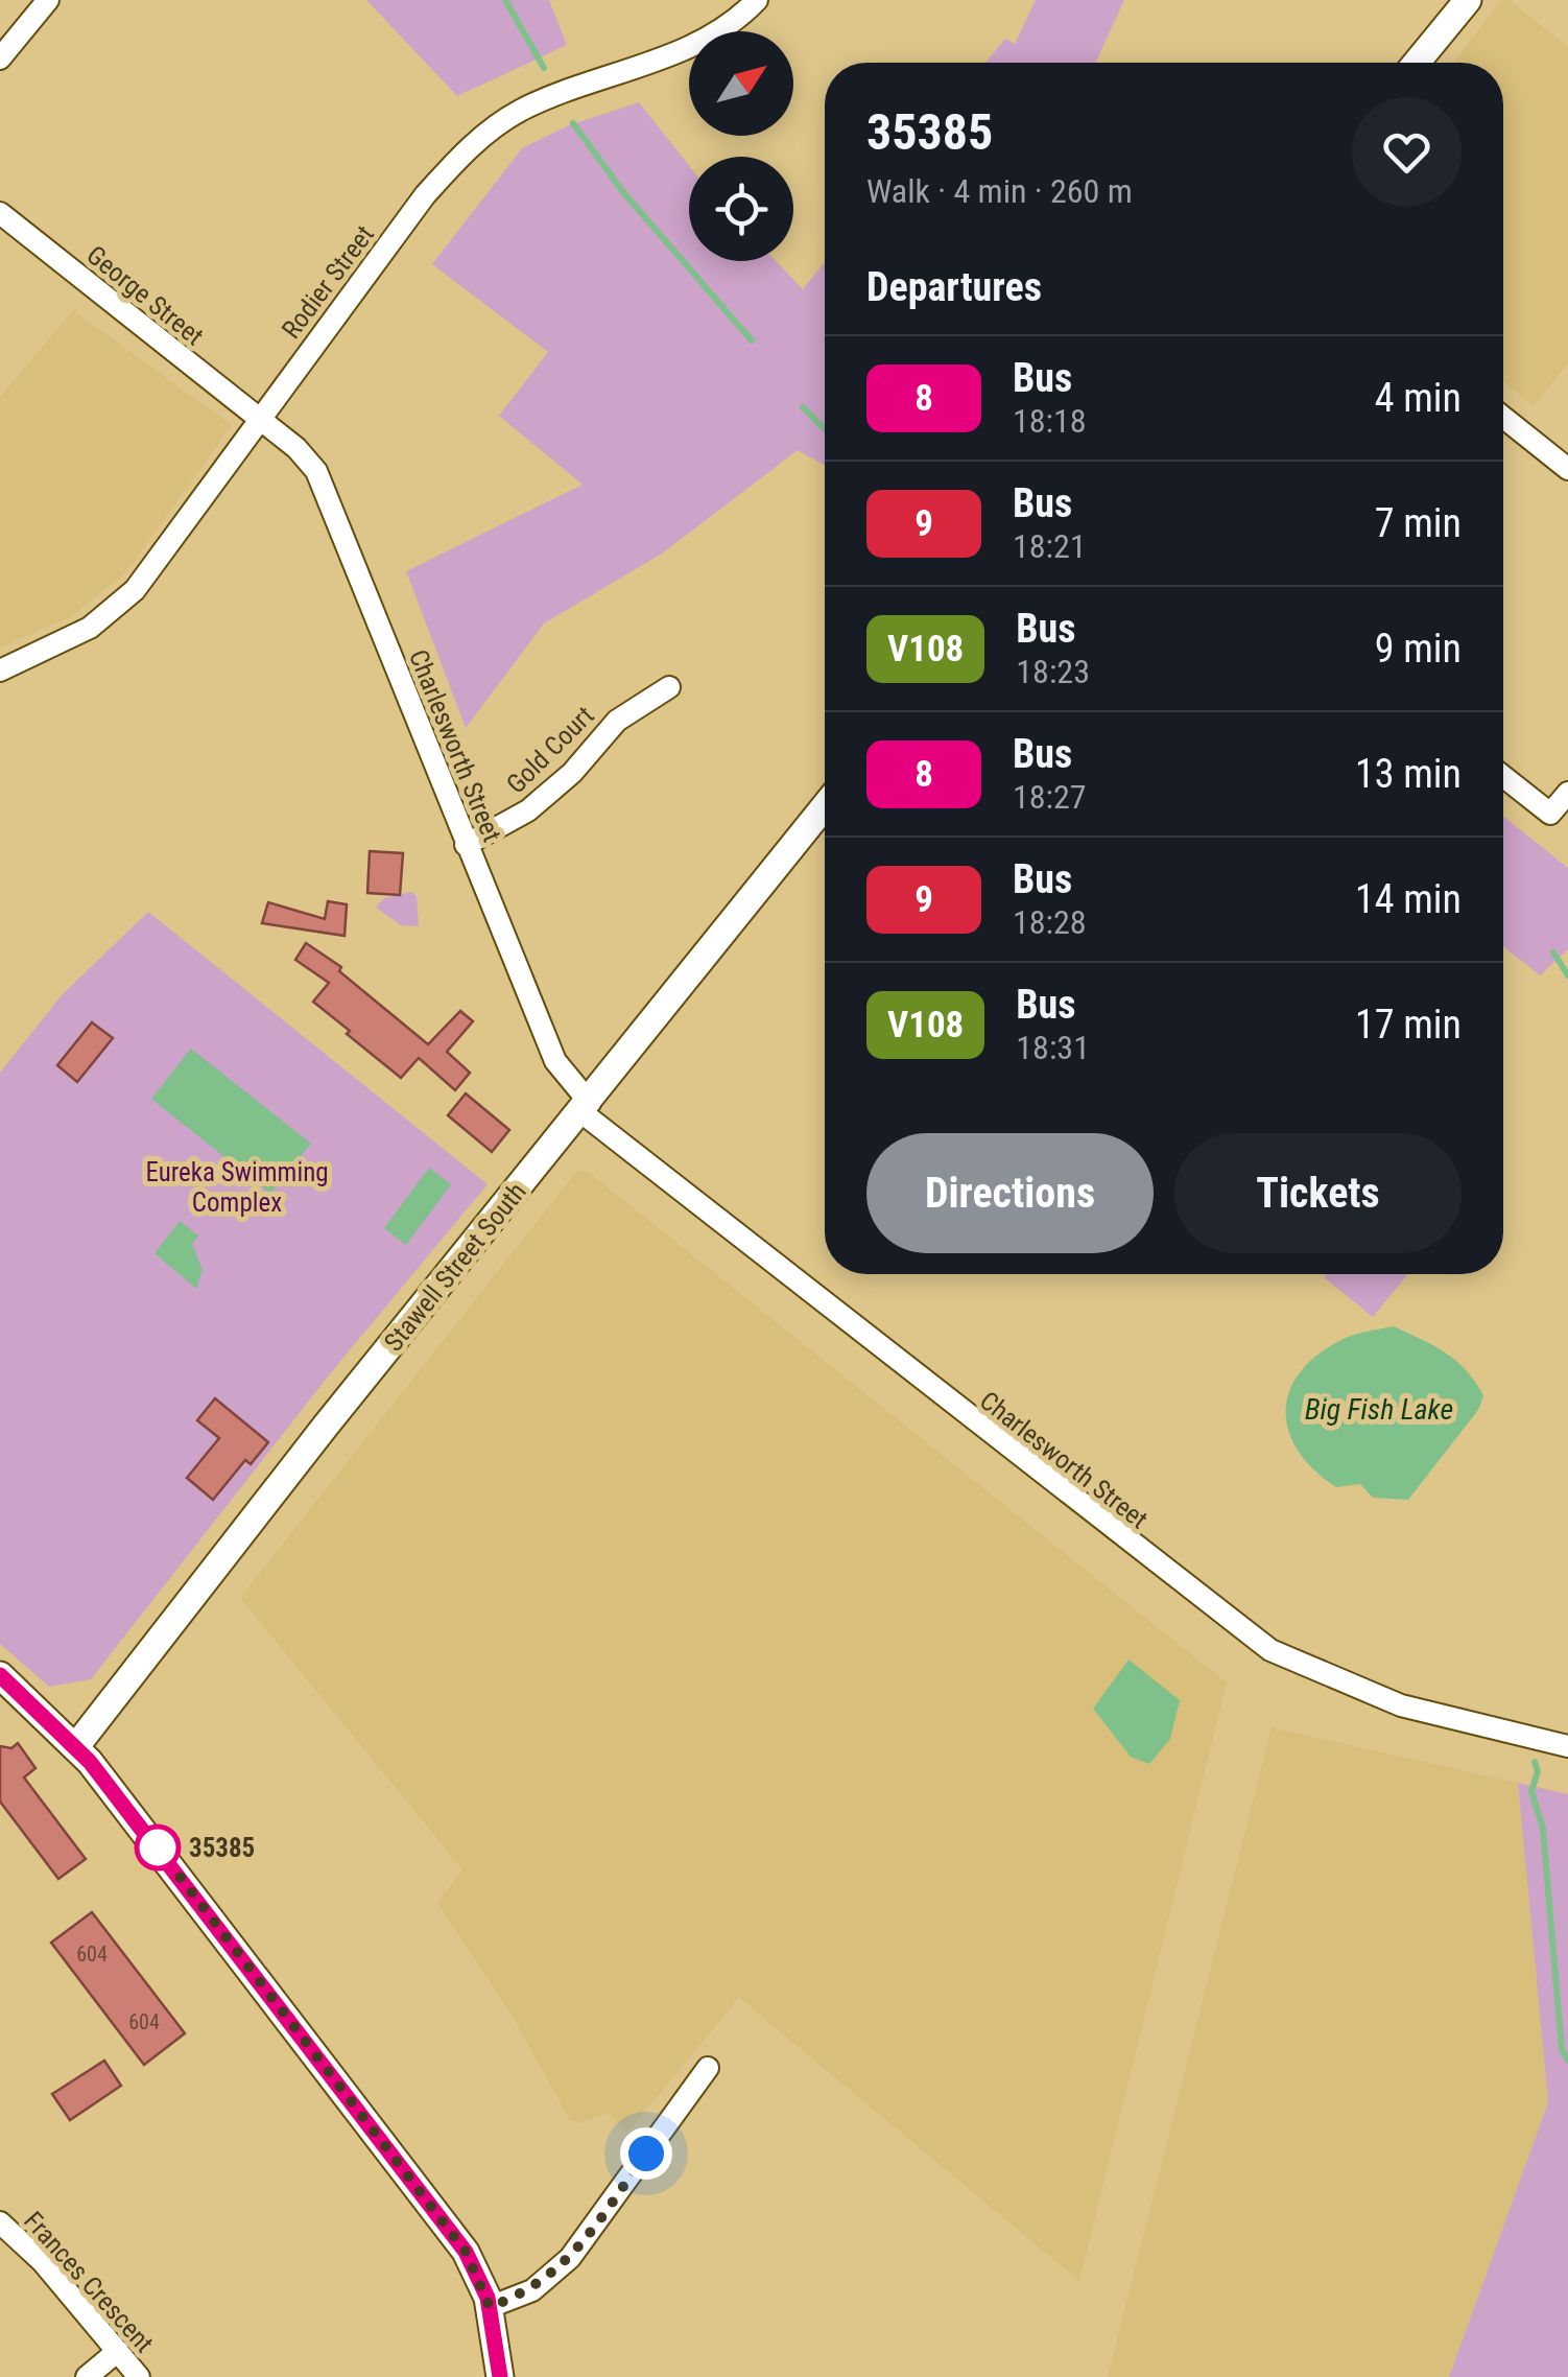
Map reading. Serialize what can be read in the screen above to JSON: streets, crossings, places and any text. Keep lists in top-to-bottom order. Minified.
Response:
{"streets":{"street":["Rodier Street","George Street","Charlesworth Street","Gold Court","Stawell Street South","Frances Crescent"]},"crossings":[["Rodier Street","George Street"],["Rodier Street","Charlesworth Street"],["George Street","Charlesworth Street"],["Charlesworth Street","Gold Court"],["Charlesworth Street","Stawell Street South"]],"water":["Big Fish Lake"],"parks":["Eureka Swimming Complex"],"places":["35385"],"lines":["bus line 8"],"house_numbers":["604","604"],"north":"top right","page":{"heading":[["35385","Walk · 4 min · 260 m"],"Departures"],"list":[{"mark":"8","name":"Bus","note":"18:18","value":"4 min"},{"mark":"9","name":"Bus","note":"18:21","value":"7 min"},{"mark":"V108","name":"Bus","note":"18:23","value":"9 min"},{"mark":"8","name":"Bus","note":"18:27","value":"13 min"},{"mark":"9","name":"Bus","note":"18:28","value":"14 min"},{"mark":"V108","name":"Bus","note":"18:31","value":"17 min"}],"buttons":["Directions","Tickets"]}}
